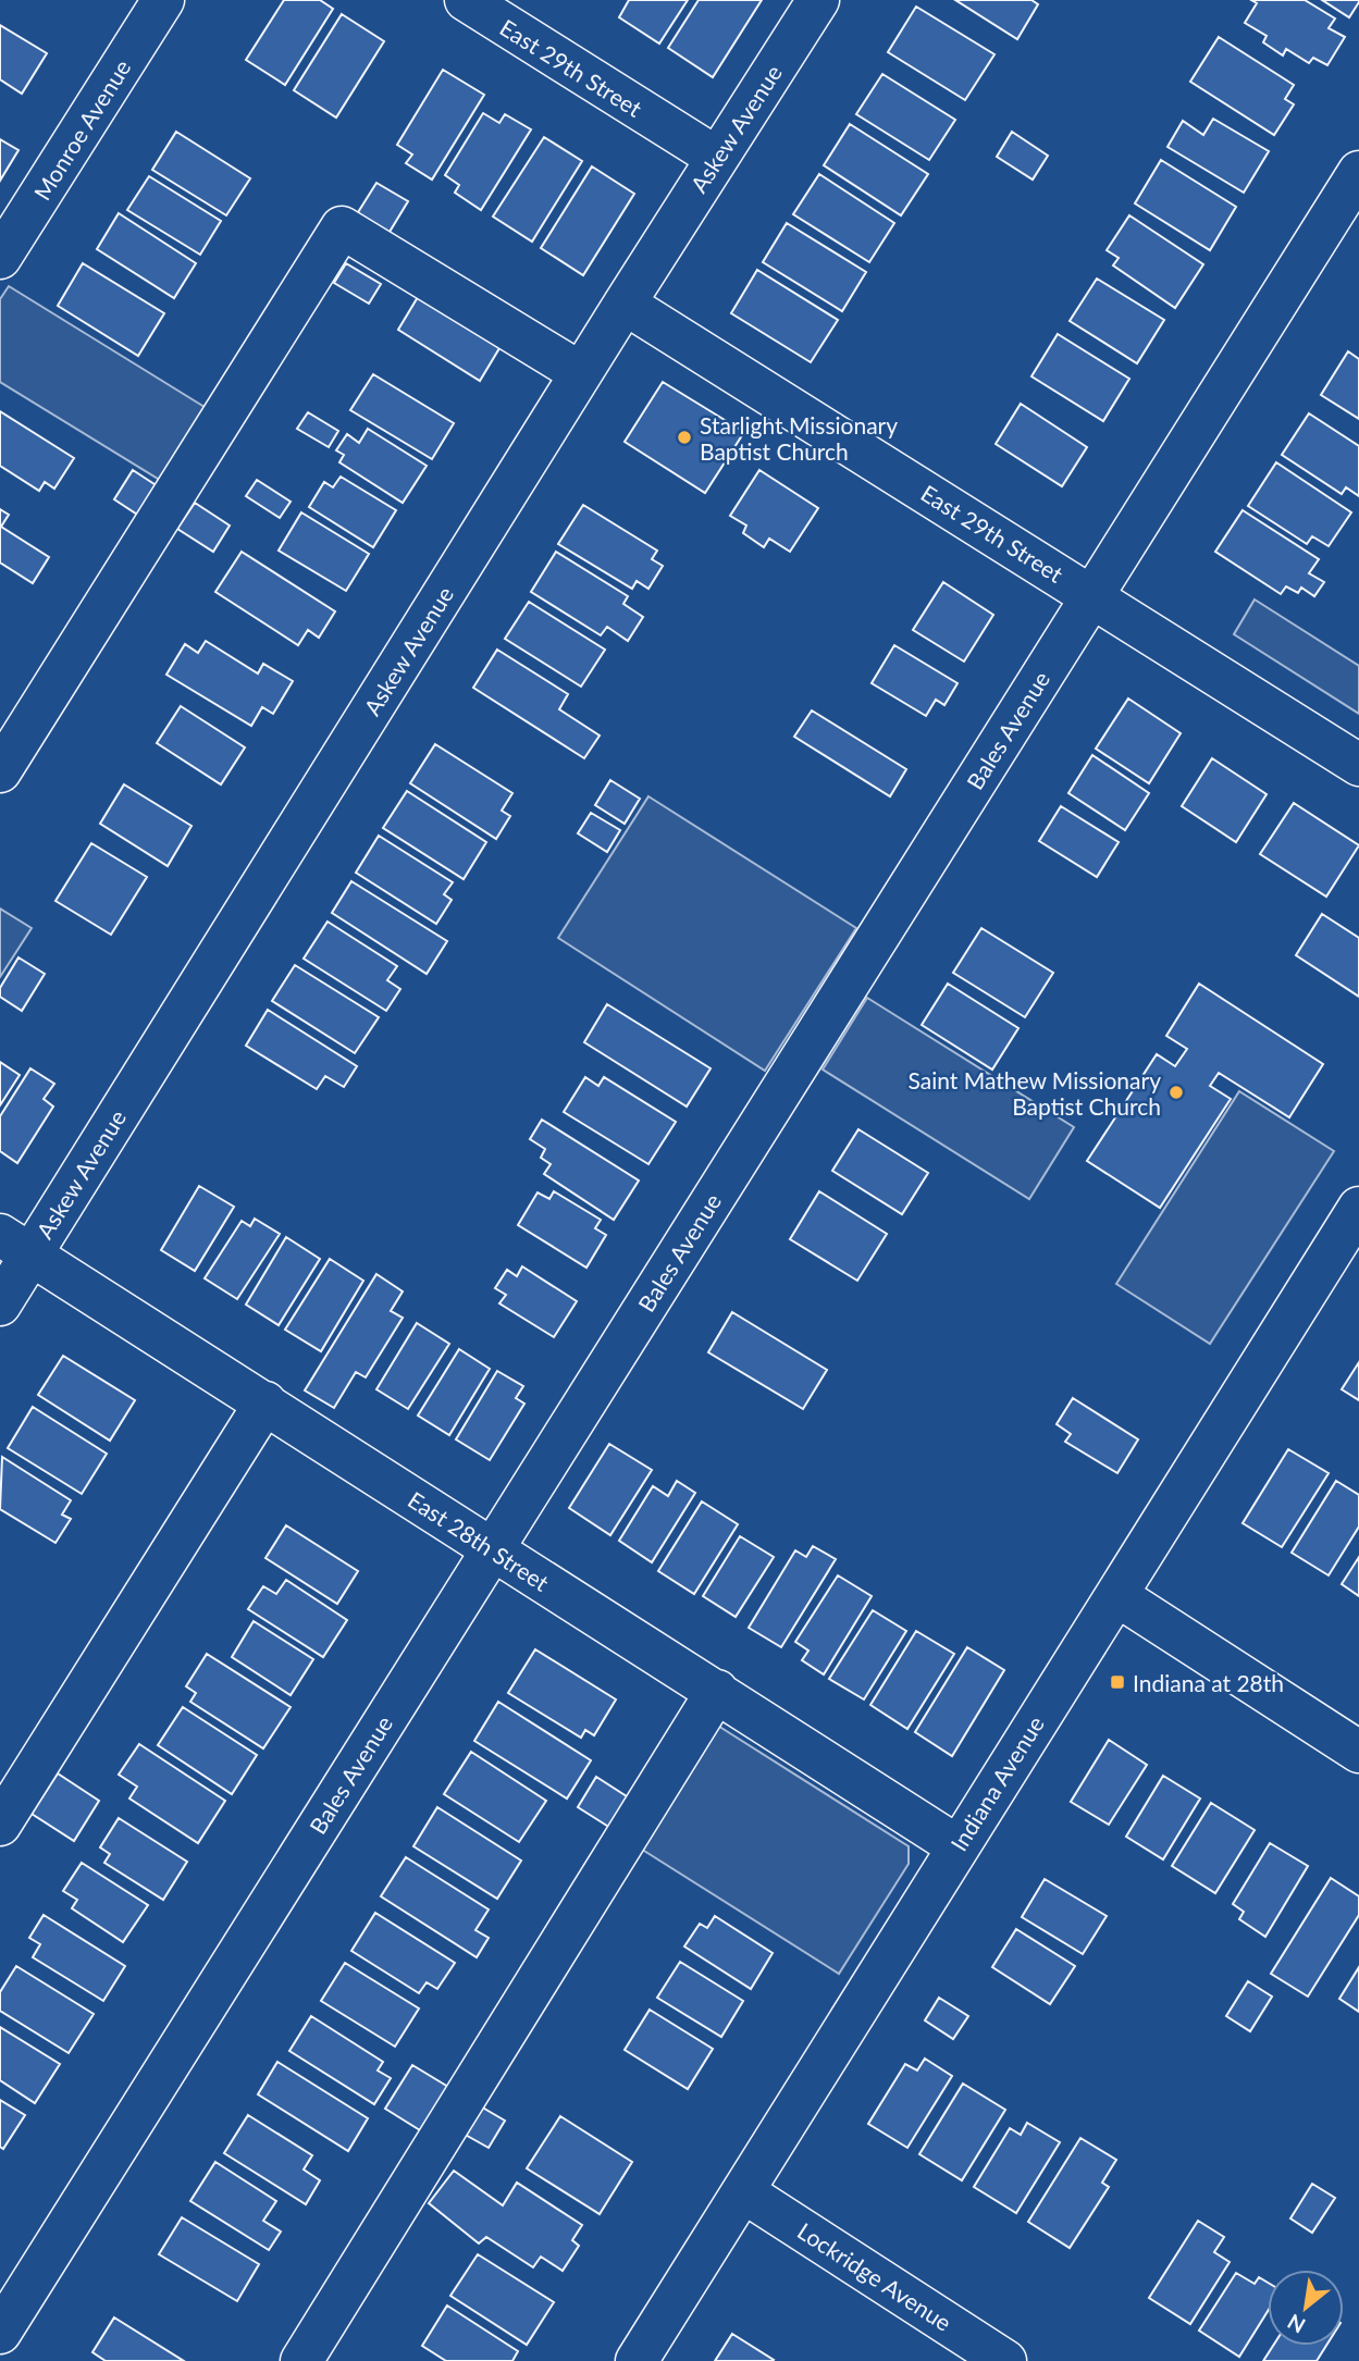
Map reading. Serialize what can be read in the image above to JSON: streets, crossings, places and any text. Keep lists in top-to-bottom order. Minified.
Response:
{"streets":{"street":["East 29th Street","Askew Avenue","Monroe Avenue","Bales Avenue","East 28th Street","Indiana Avenue","Lockridge Avenue"]},"crossings":[["East 29th Street","Askew Avenue"],["East 29th Street","Bales Avenue"],["Askew Avenue","East 28th Street"],["Bales Avenue","East 28th Street"],["East 28th Street","Indiana Avenue"],["Indiana Avenue","Lockridge Avenue"]],"places":{"other":["Starlight Missionary Baptist Church","Saint Mathew Missionary Baptist Church"],"transit":["Indiana at 28th"]},"north":"bottom left"}
